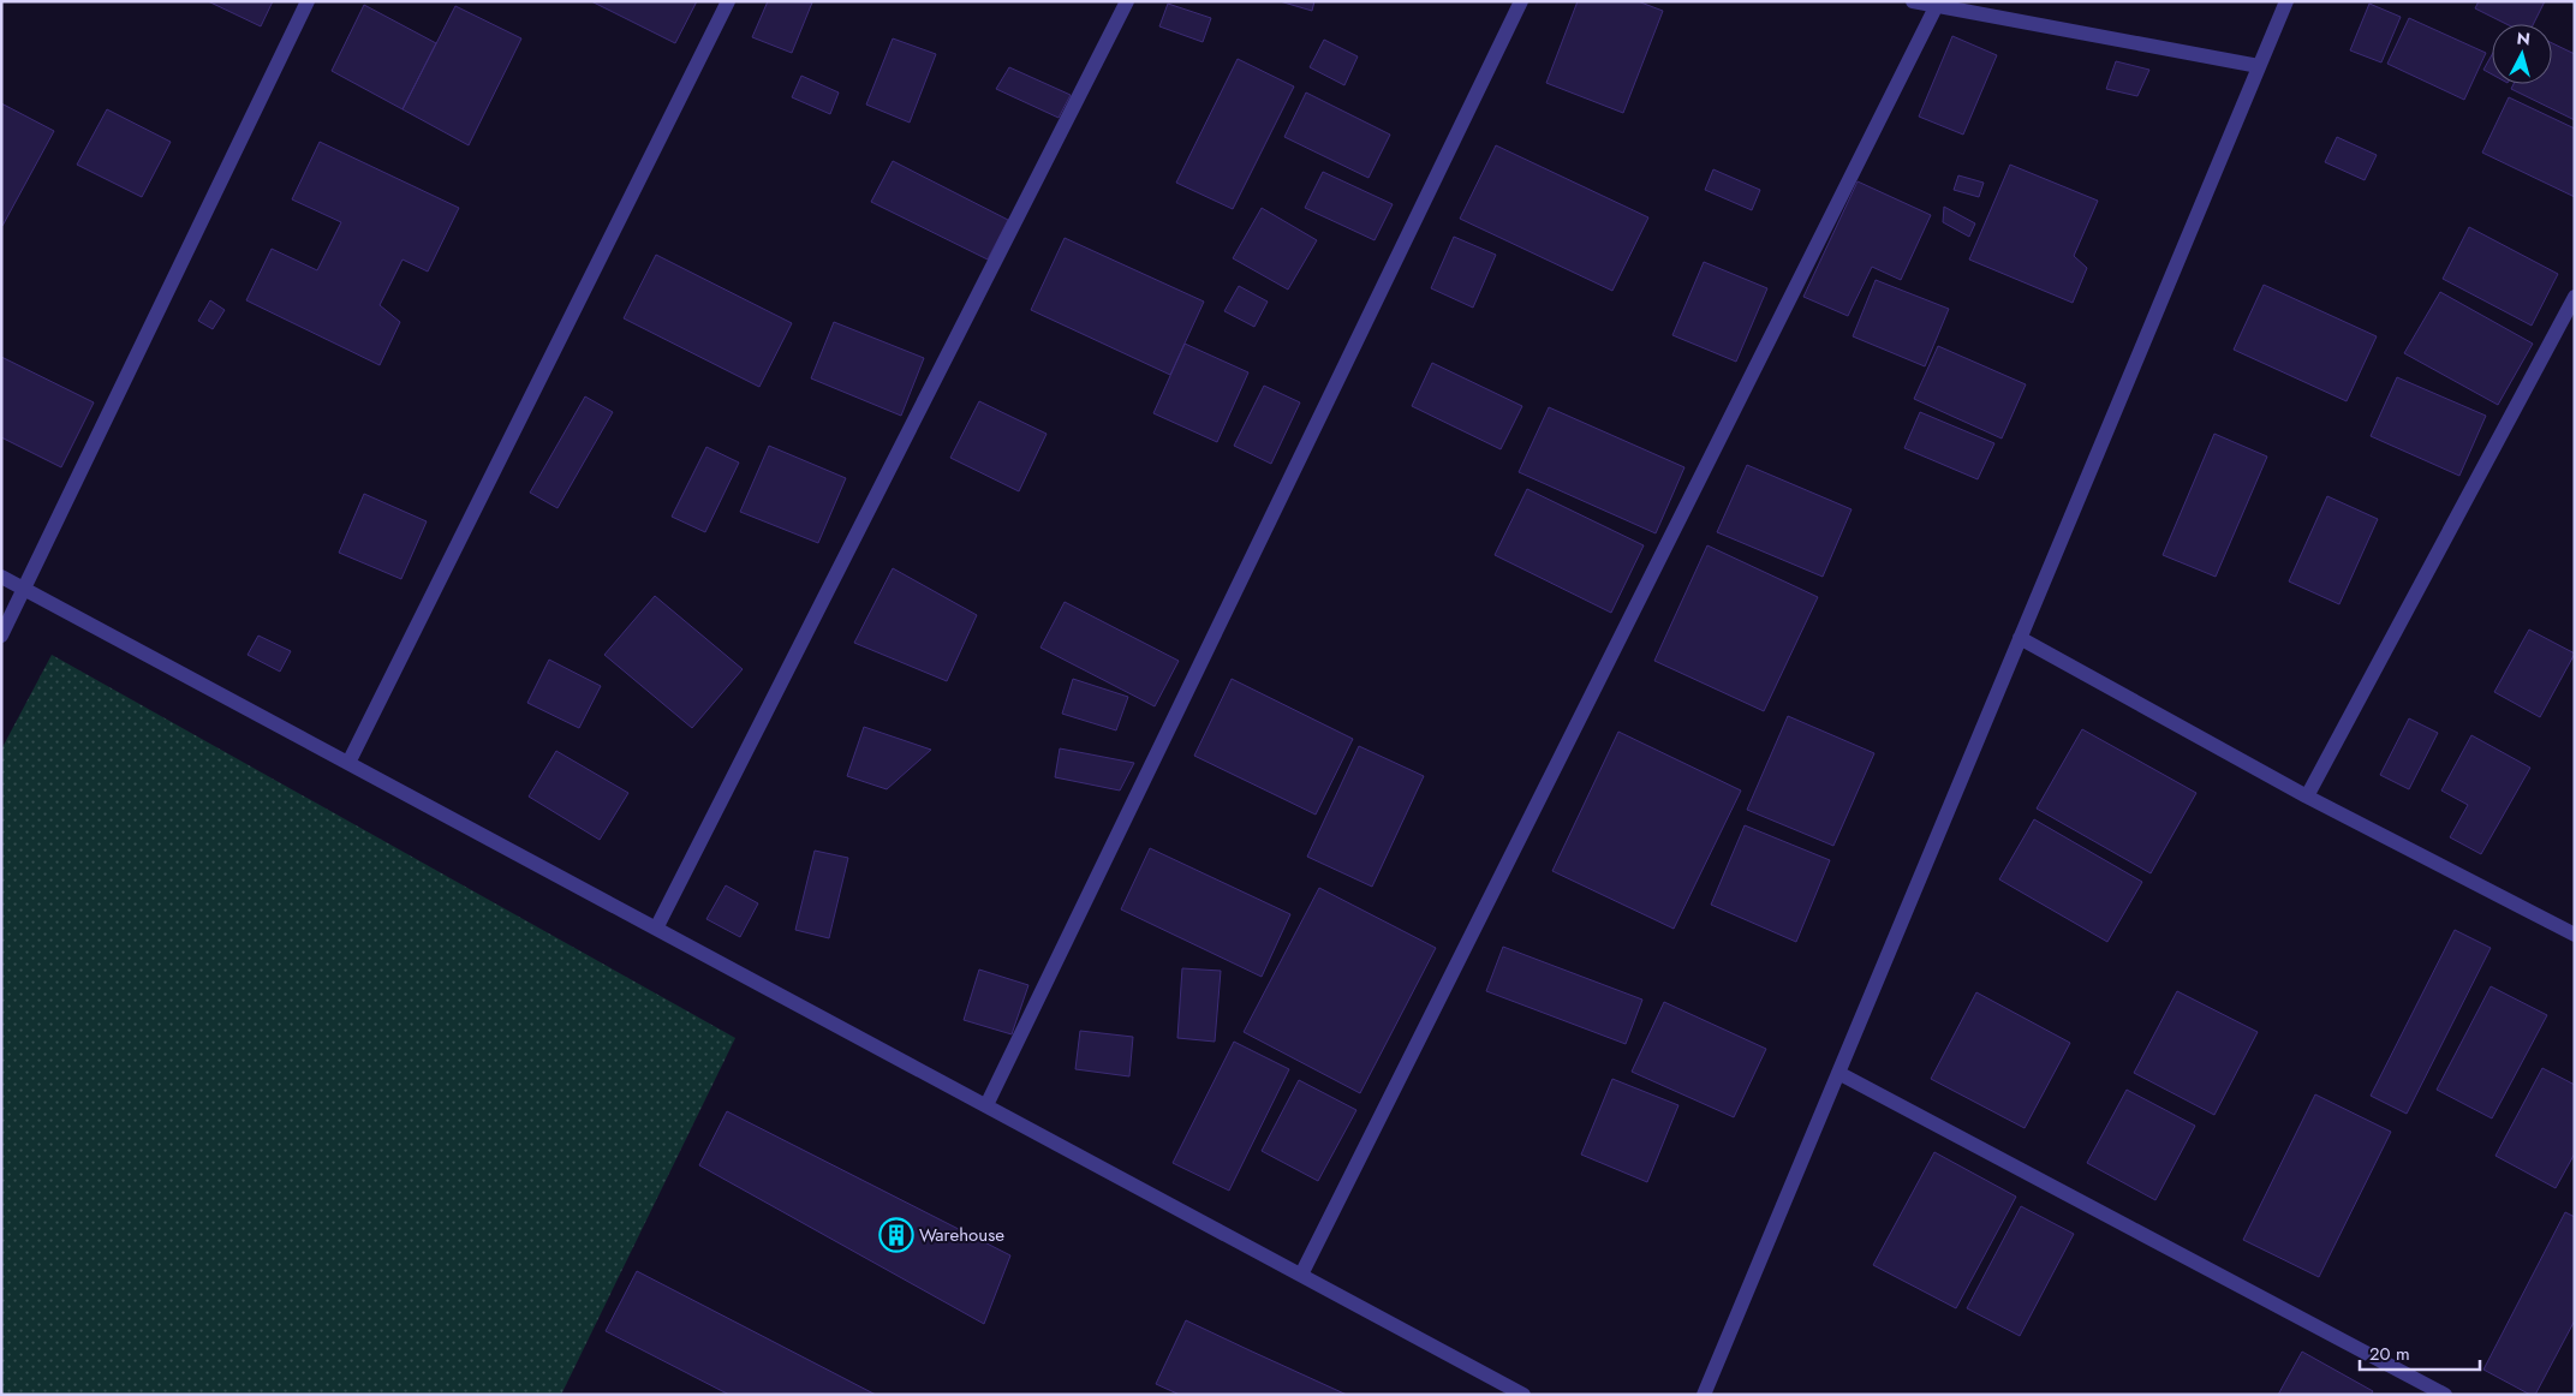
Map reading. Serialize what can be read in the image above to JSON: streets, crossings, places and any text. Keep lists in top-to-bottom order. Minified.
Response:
{"places":{"building":["Warehouse"]},"scale_bar":"20 m","north":"top"}
